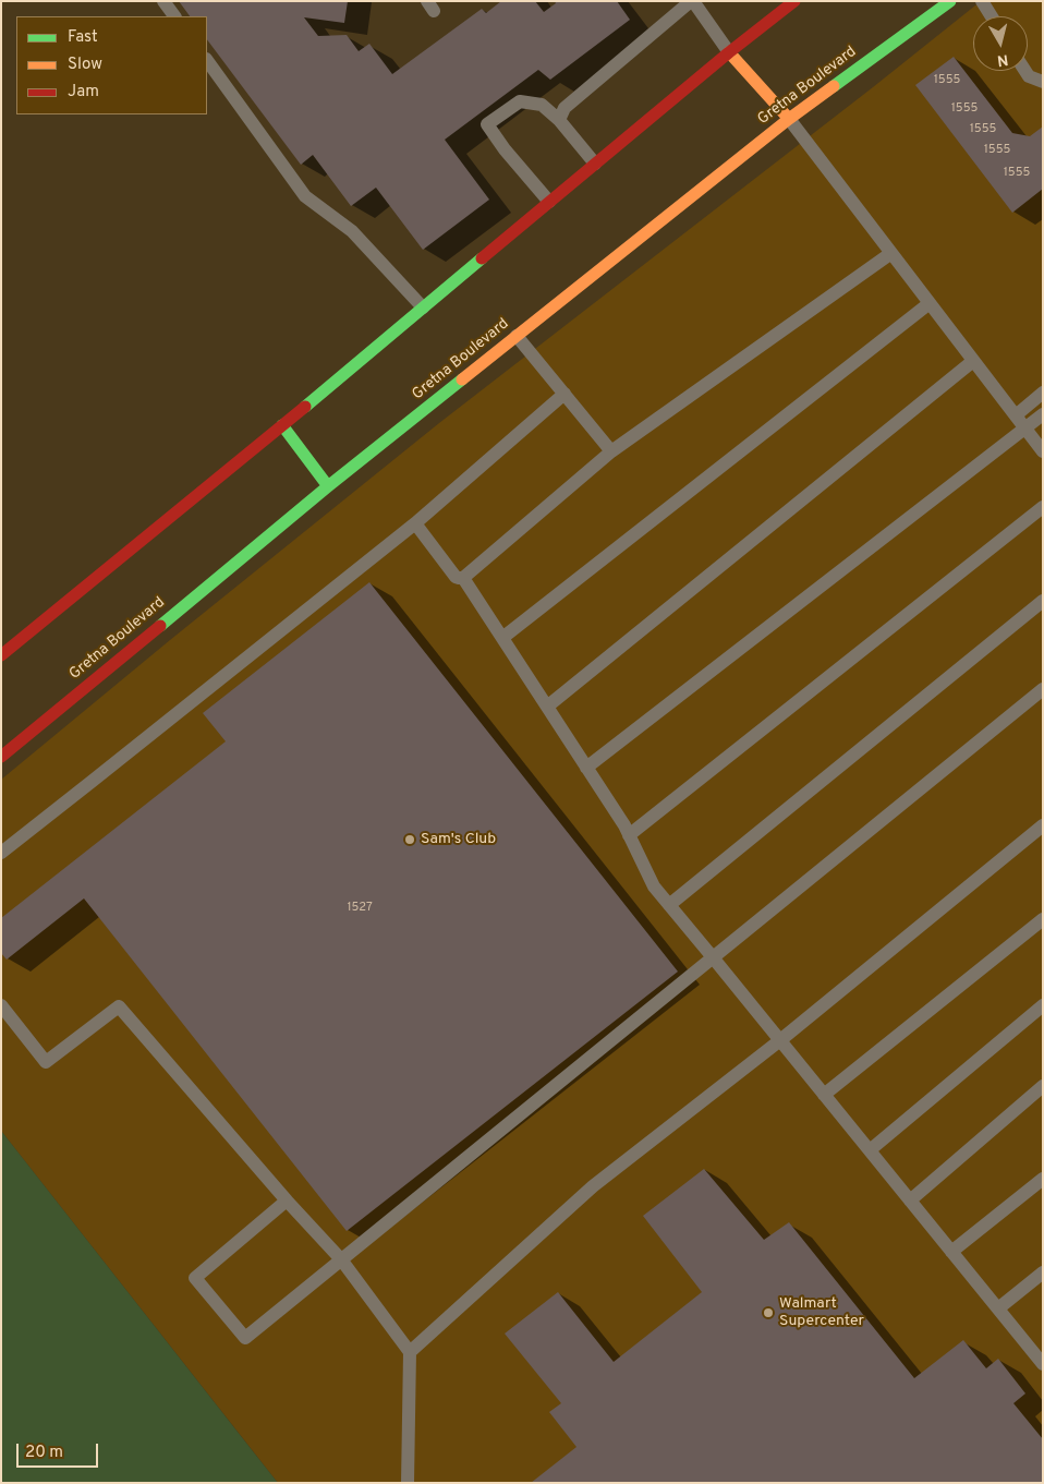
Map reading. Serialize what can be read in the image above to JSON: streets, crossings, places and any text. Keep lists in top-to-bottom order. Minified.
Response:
{"streets":{"street":["Gretna Boulevard"]},"places":["Sam's Club","Walmart Supercenter"],"house_numbers":["1555","1555","1555","1555","1555","1527"],"legend":["Fast","Slow","Jam"],"scale_bar":"20 m","north":"bottom"}
